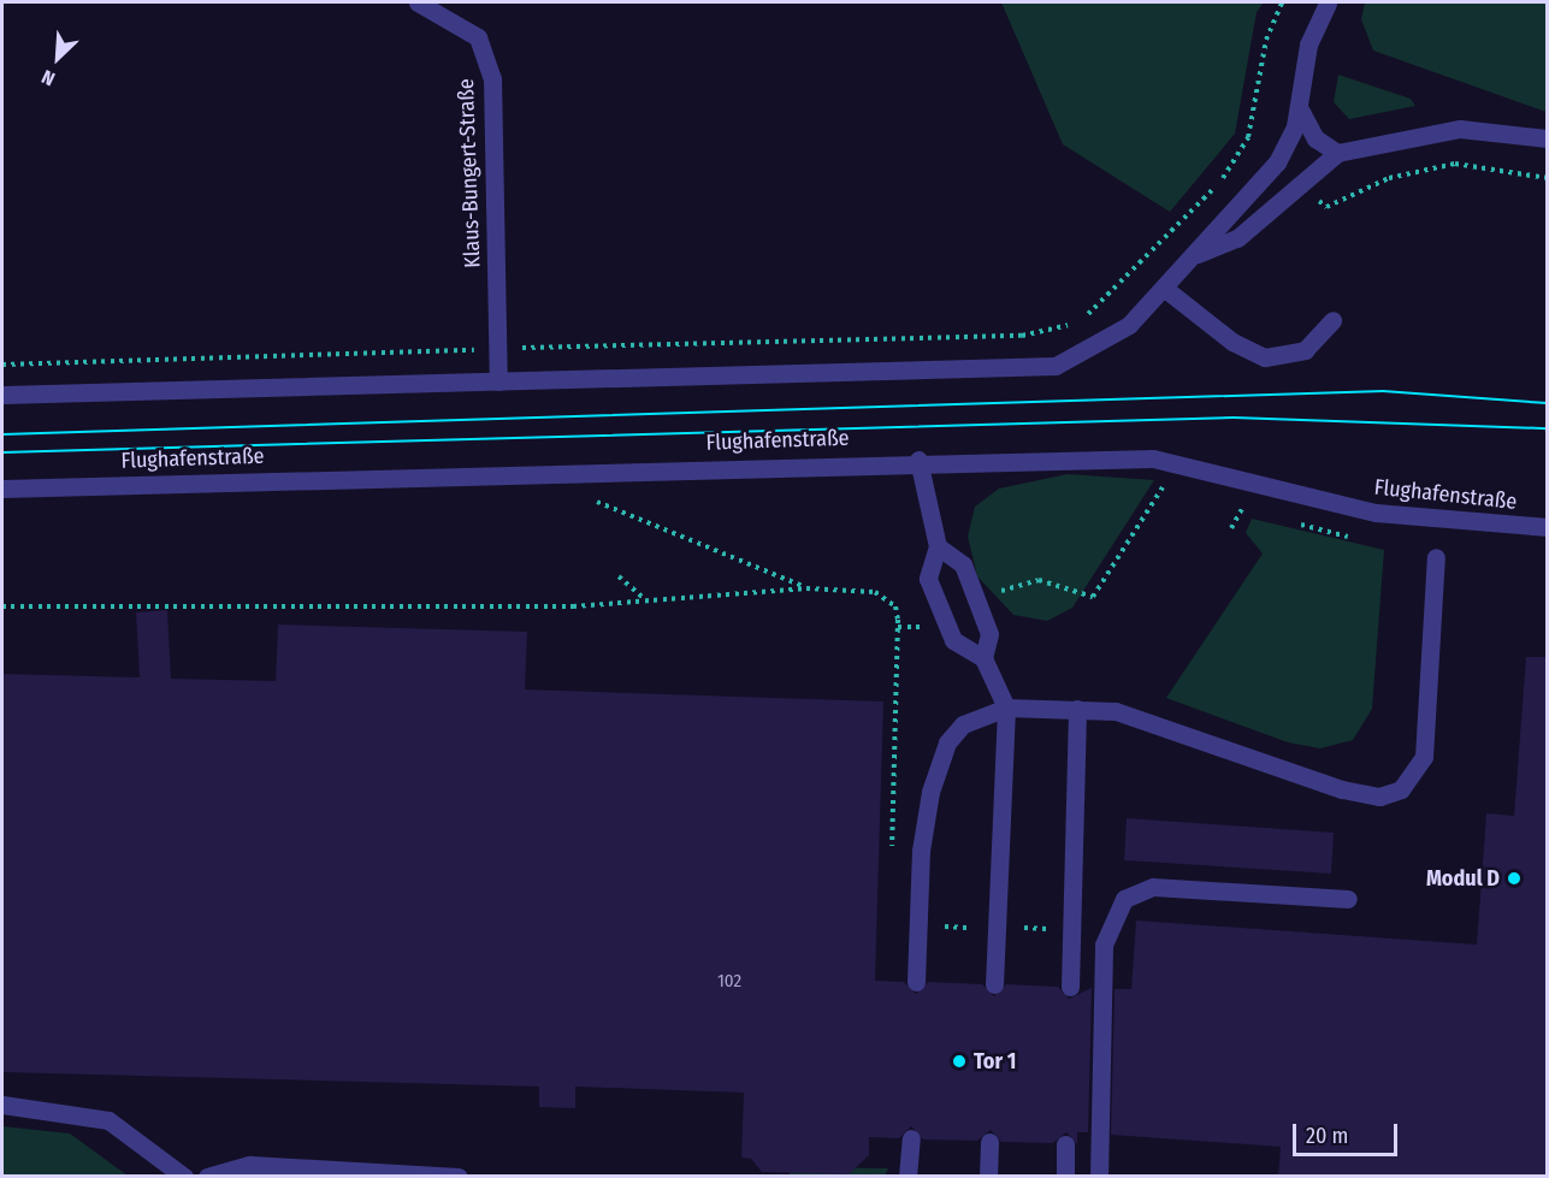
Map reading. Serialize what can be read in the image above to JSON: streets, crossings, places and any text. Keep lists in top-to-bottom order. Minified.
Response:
{"streets":{"street":["Klaus-Bungert-Straße","Flughafenstraße"]},"places":["Modul D","Tor 1"],"house_numbers":["102"],"scale_bar":"20 m","north":"bottom left"}
